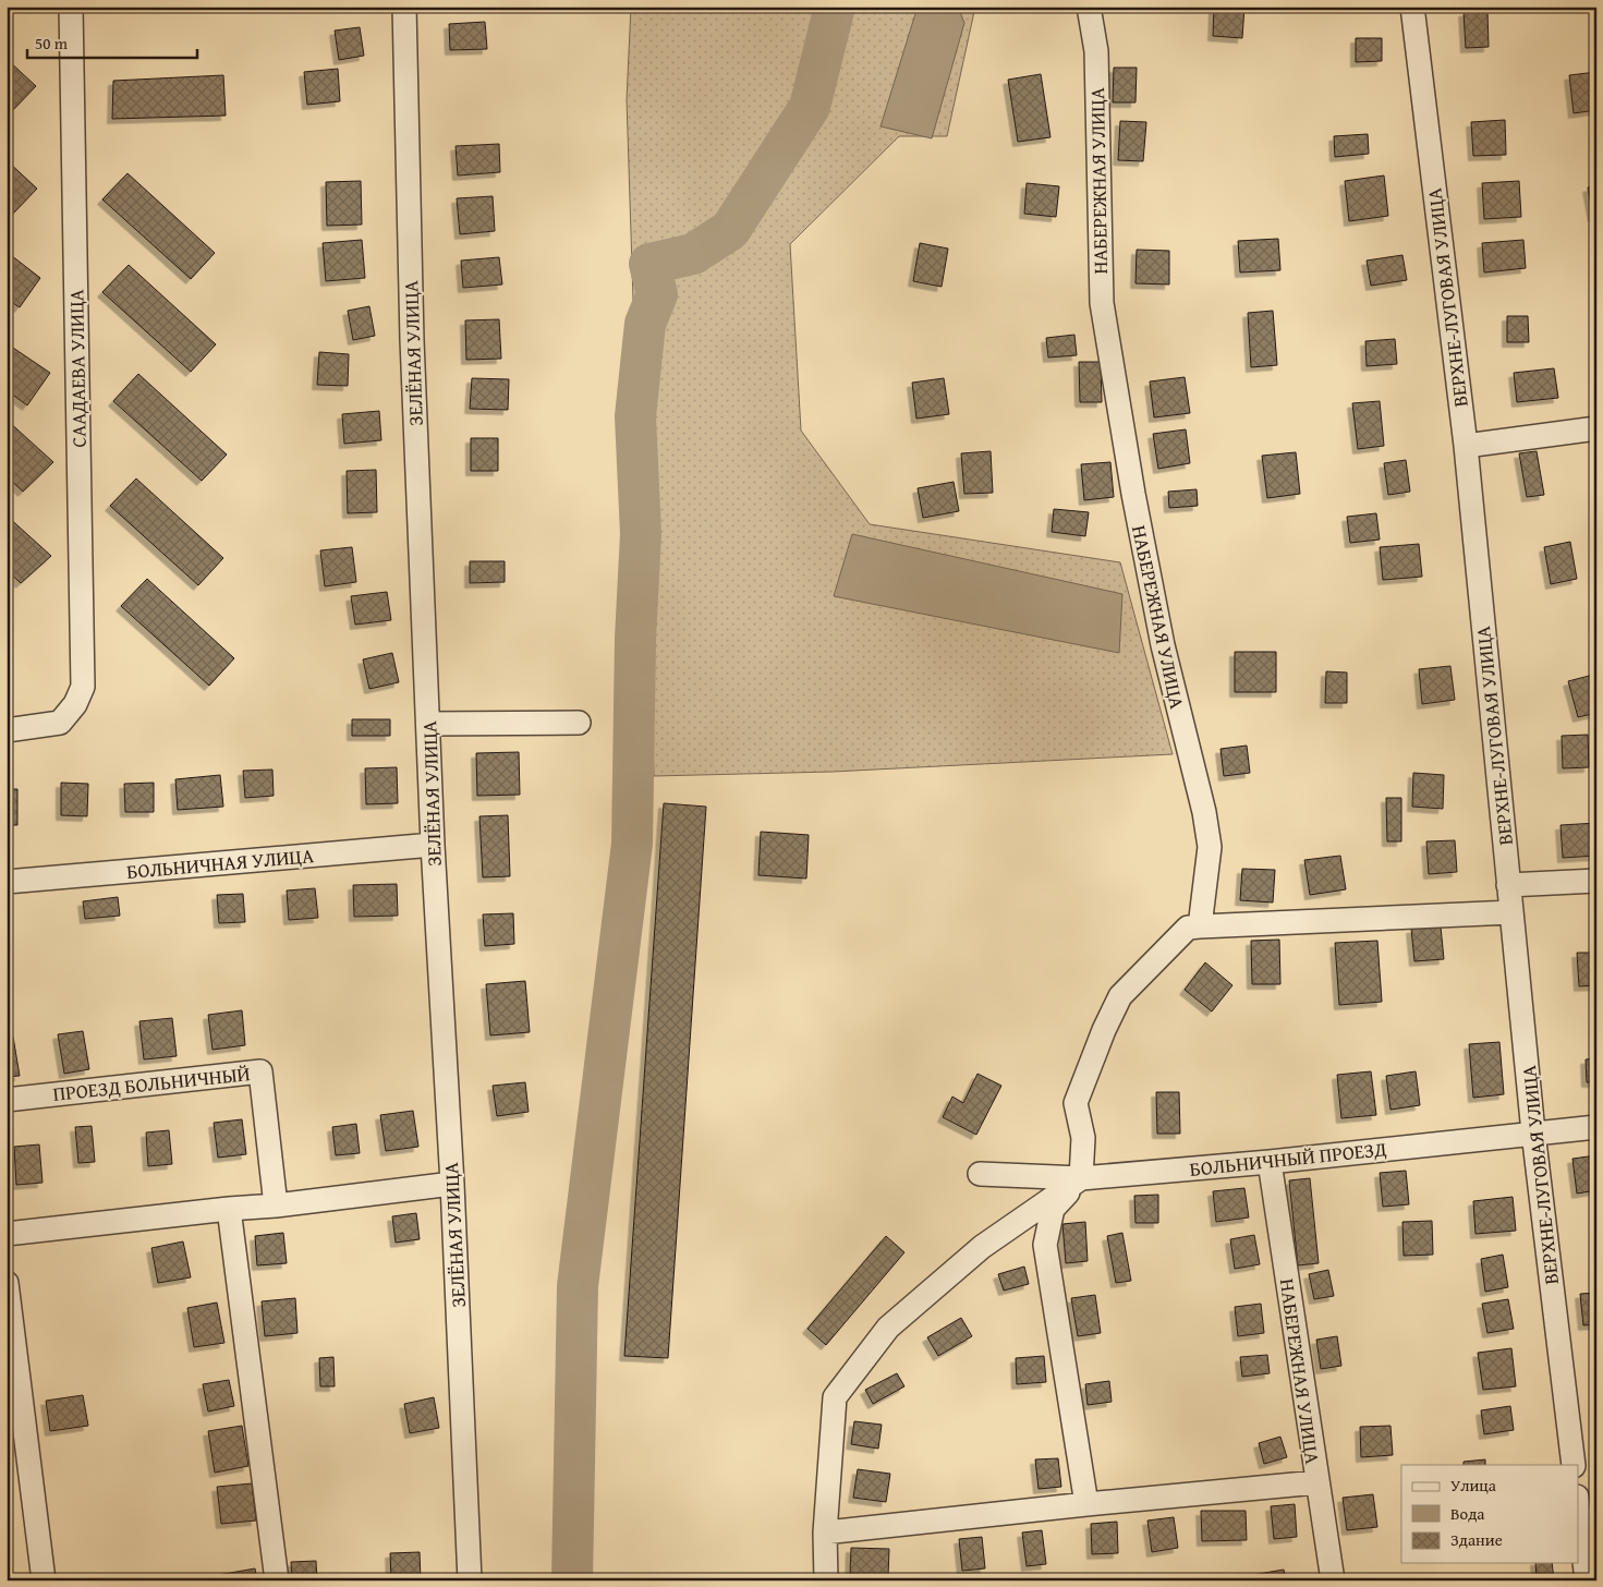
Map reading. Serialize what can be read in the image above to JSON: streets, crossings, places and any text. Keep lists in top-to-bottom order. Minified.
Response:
{"streets":{"street":["НАБЕРЕЖНАЯ УЛИЦА","ВЕРХНЕ-ЛУГОВАЯ УЛИЦА","ЗЕЛЁНАЯ УЛИЦА","СААДАЕВА УЛИЦА","БОЛЬНИЧНАЯ УЛИЦА","ПРОЕЗД БОЛЬНИЧНЫЙ","БОЛЬНИЧНЫЙ ПРОЕЗД"]},"crossings":[["НАБЕРЕЖНАЯ УЛИЦА","БОЛЬНИЧНЫЙ ПРОЕЗД"],["ВЕРХНЕ-ЛУГОВАЯ УЛИЦА","БОЛЬНИЧНЫЙ ПРОЕЗД"],["ЗЕЛЁНАЯ УЛИЦА","БОЛЬНИЧНАЯ УЛИЦА"]],"legend":["Улица","Вода","Здание"],"scale_bar":"50 m"}
